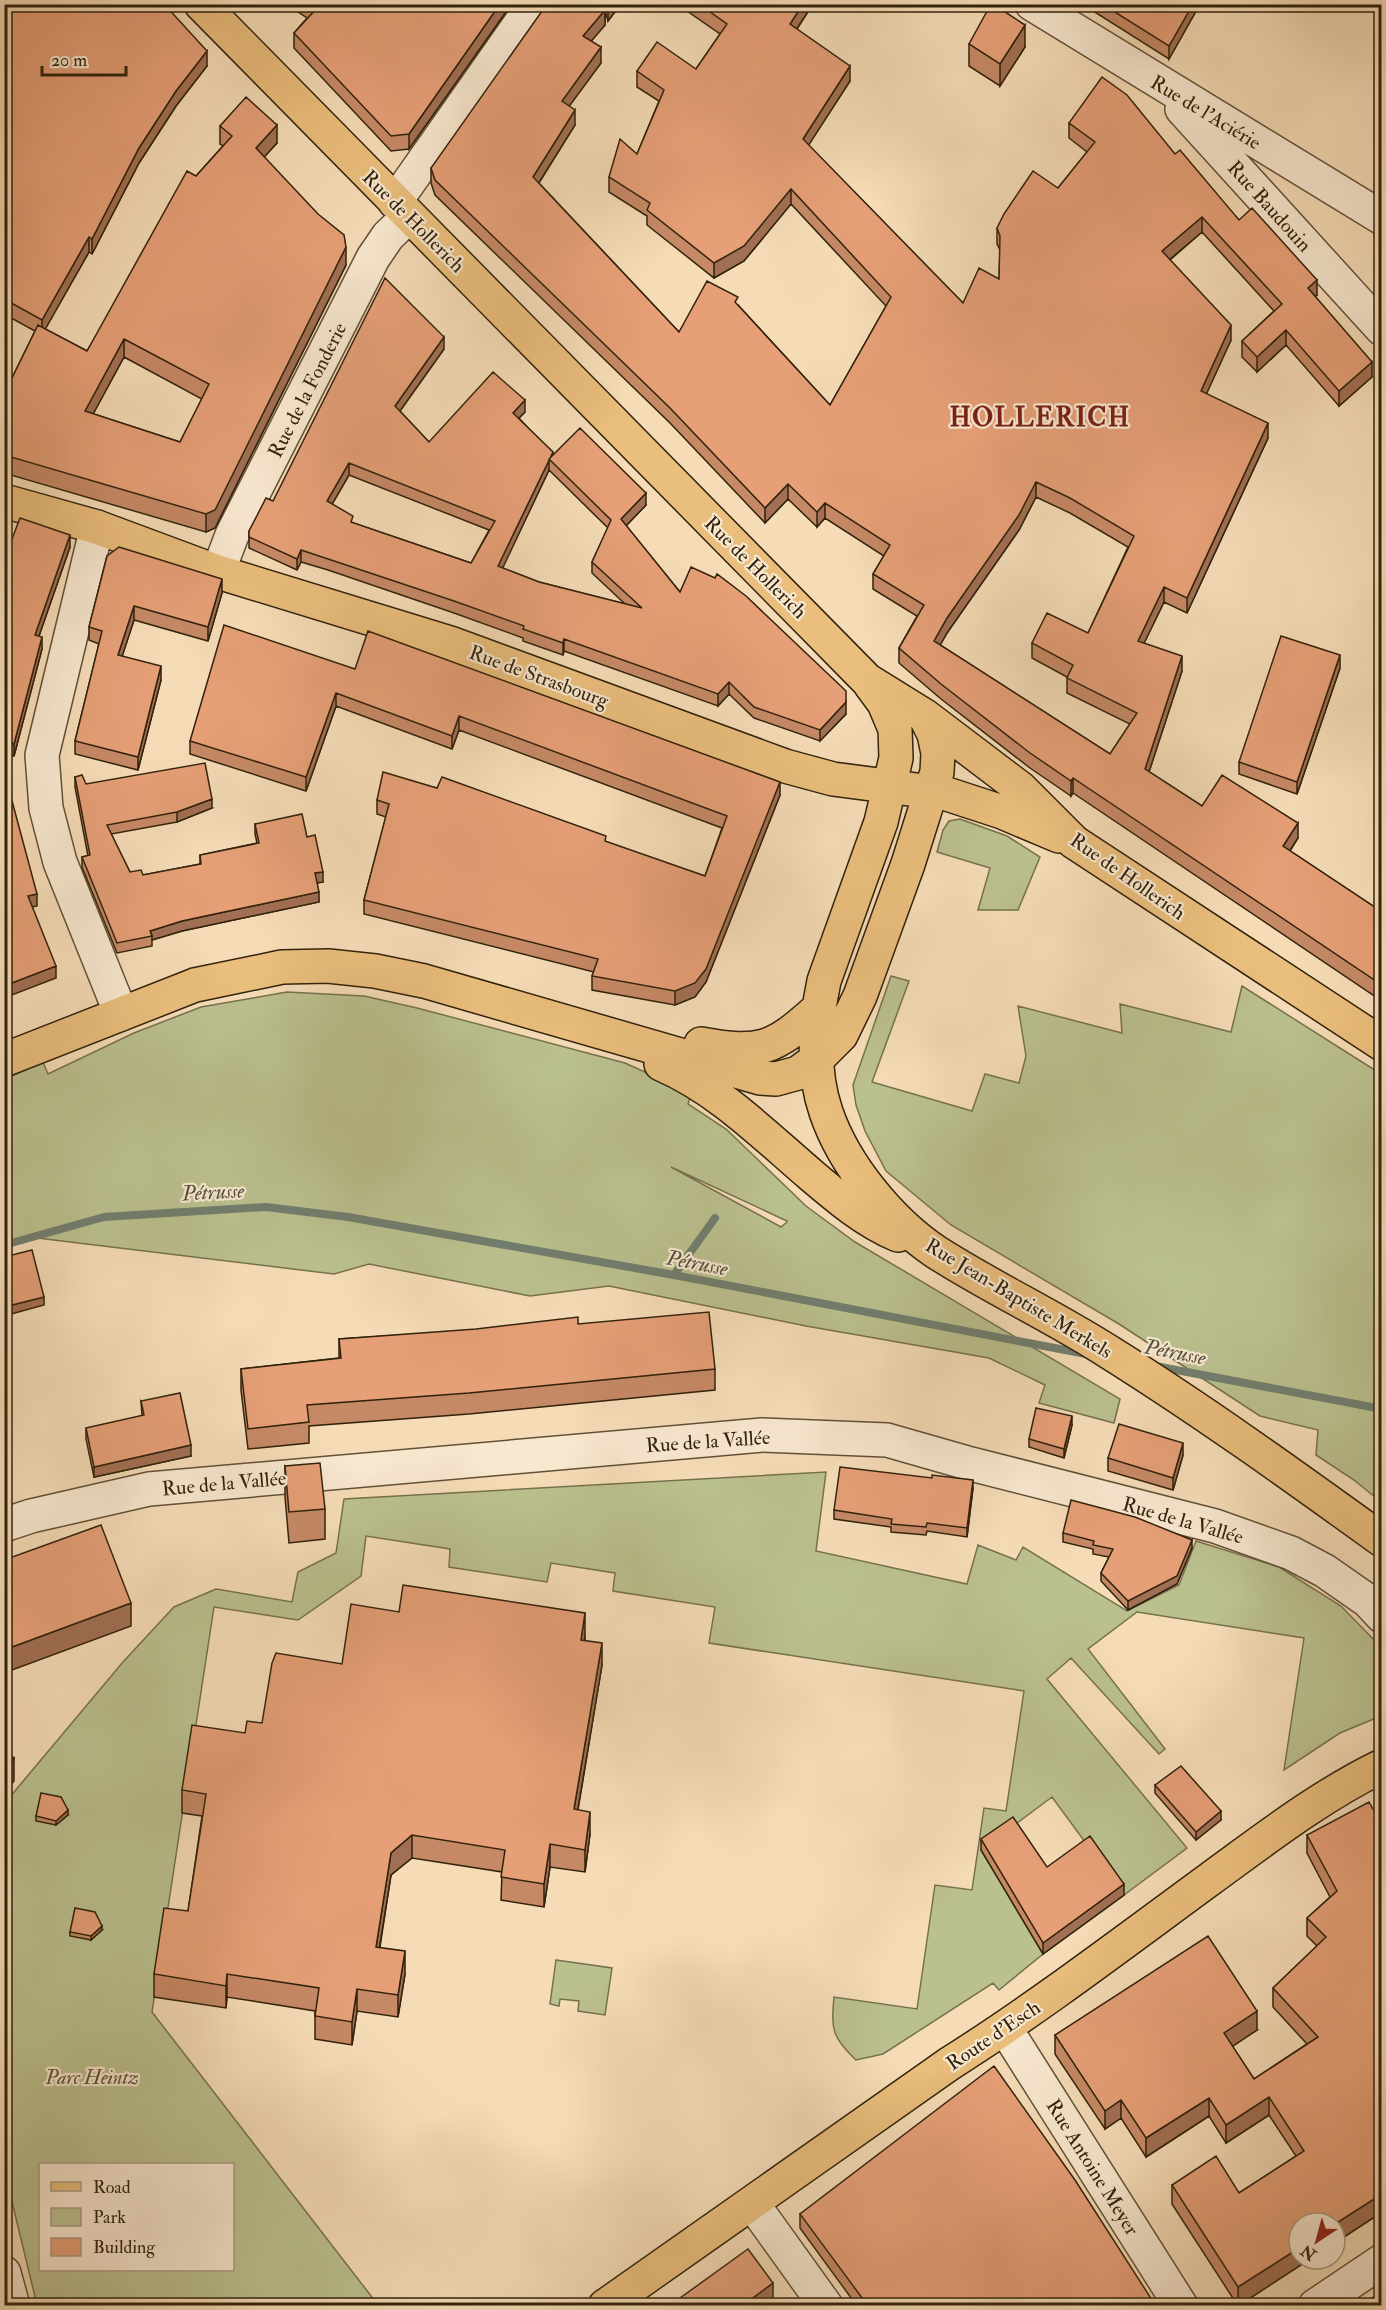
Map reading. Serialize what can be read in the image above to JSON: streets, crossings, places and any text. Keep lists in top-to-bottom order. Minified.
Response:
{"streets":{"main road":["Rue de Hollerich","Rue de Strasbourg","Rue Jean-Baptiste Merkels","Route d'Esch"],"street":["Rue de l'Aciérie","Rue Baudouin","Rue de la Fonderie","Rue de la Vallée","Rue Antoine Meyer"]},"crossings":[["Rue de l'Aciérie","Rue Baudouin"],["Rue de Hollerich","Rue de la Fonderie"],["Rue de Hollerich","Rue de Strasbourg"],["Rue de Hollerich","Rue Jean-Baptiste Merkels"],["Rue de la Fonderie","Rue de Strasbourg"],["Rue de Strasbourg","Rue Jean-Baptiste Merkels"],["Route d'Esch","Rue Antoine Meyer"]],"districts":["HOLLERICH"],"water":["Pétrusse"],"parks":["Parc Heintz"],"legend":["Road","Park","Building"],"scale_bar":"20 m","north":"bottom left"}
